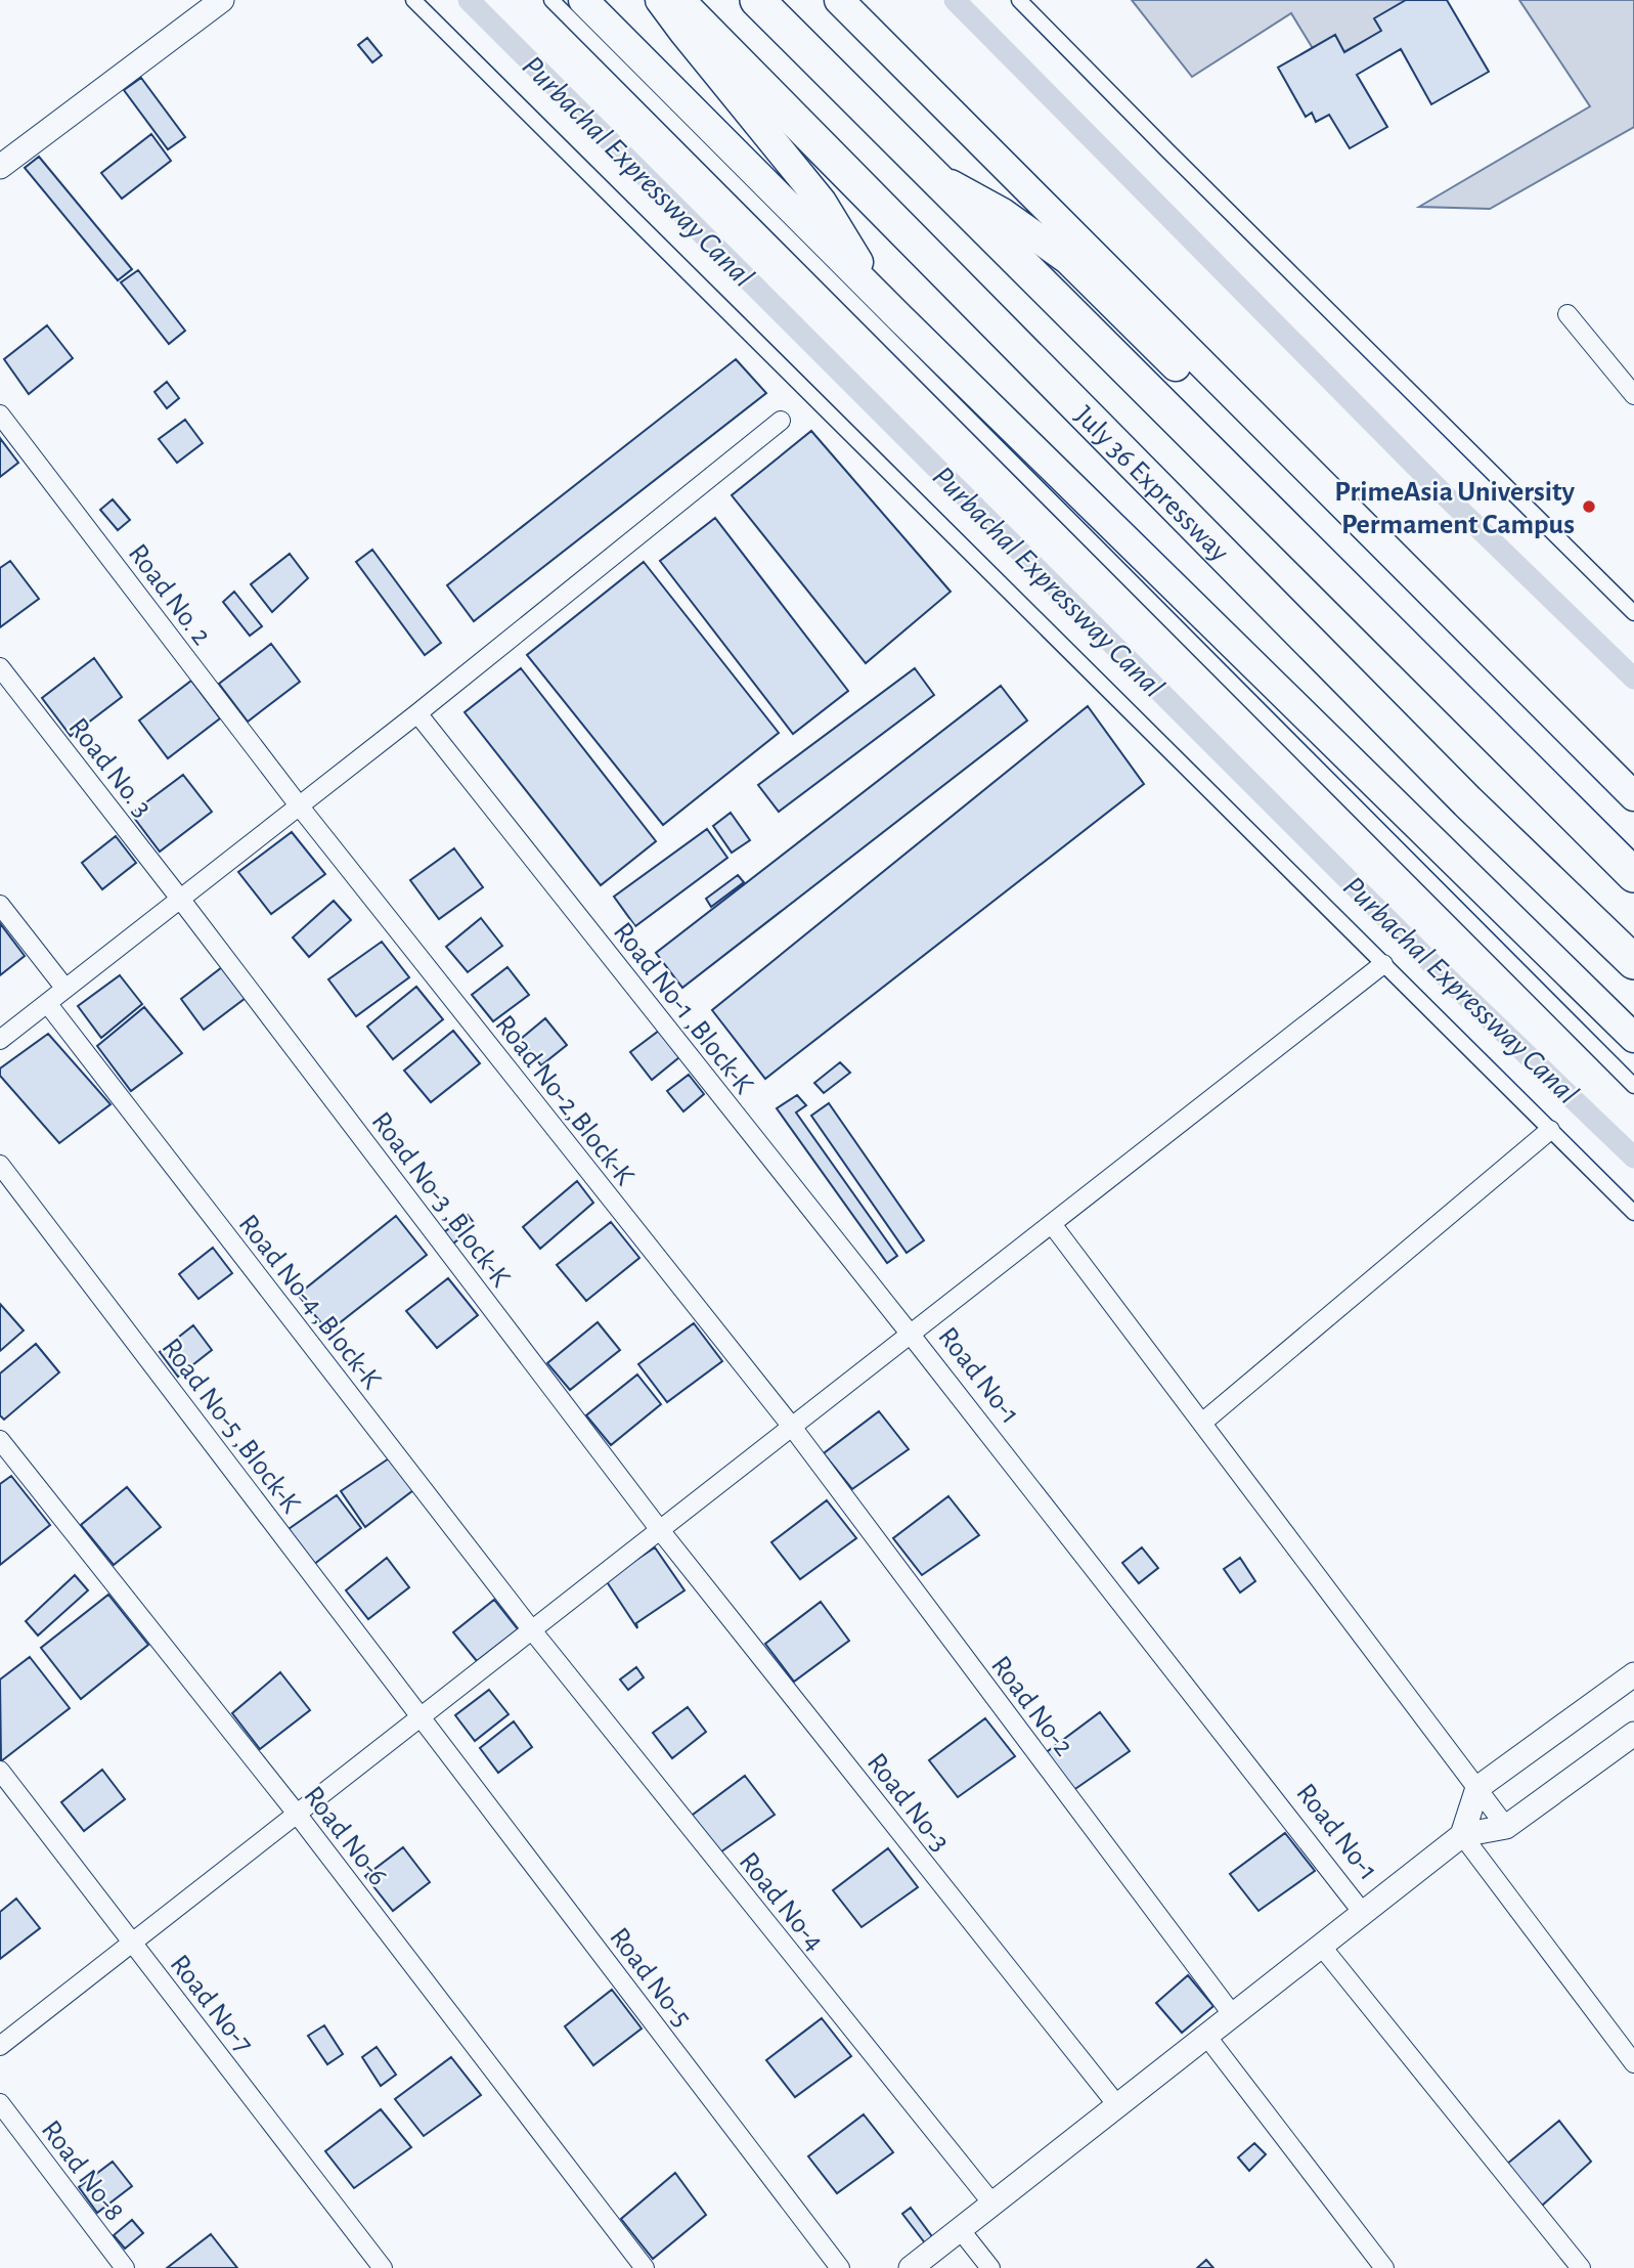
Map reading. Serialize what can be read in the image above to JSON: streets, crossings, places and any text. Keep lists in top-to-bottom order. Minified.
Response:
{"streets":{"highway":["July 36 Expressway"],"street":["Road No. 2","Road No. 3","Road No-1 ,Block-K","Road No-2,Block-K","Road No-3 ,Block-K","Road No-4 ,Block-K","Road No-1","Road No-5 ,Block-K","Road No-2","Road No-3","Road No-6","Road No-4","Road No-5","Road No-7","Road No-8"]},"crossings":[["Road No. 2","Road No-2,Block-K"],["Road No. 3","Road No-3 ,Block-K"],["Road No-1 ,Block-K","Road No-1"],["Road No-2,Block-K","Road No-2"],["Road No-3 ,Block-K","Road No-3"],["Road No-4 ,Block-K","Road No-4"],["Road No-1","Road No-2"],["Road No-1","Road No-3"],["Road No-1","Road No-4"],["Road No-5 ,Block-K","Road No-5"]],"water":["Purbachal Expressway Canal"],"places":["PrimeAsia University Permament Campus"]}
